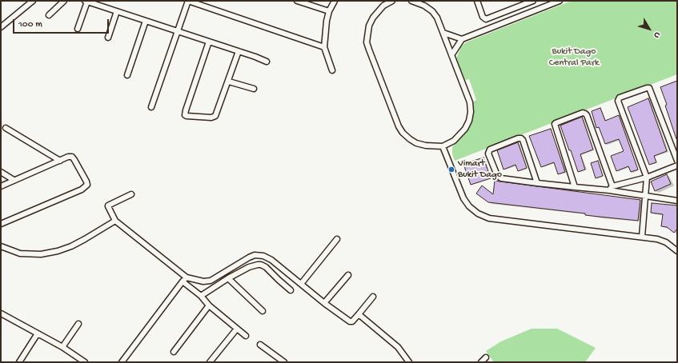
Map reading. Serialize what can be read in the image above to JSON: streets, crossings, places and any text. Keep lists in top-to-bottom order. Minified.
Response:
{"parks":["Bukit Dago Central Park"],"places":["Vimart Bukit Dago"],"scale_bar":"100 m","north":"bottom right"}
